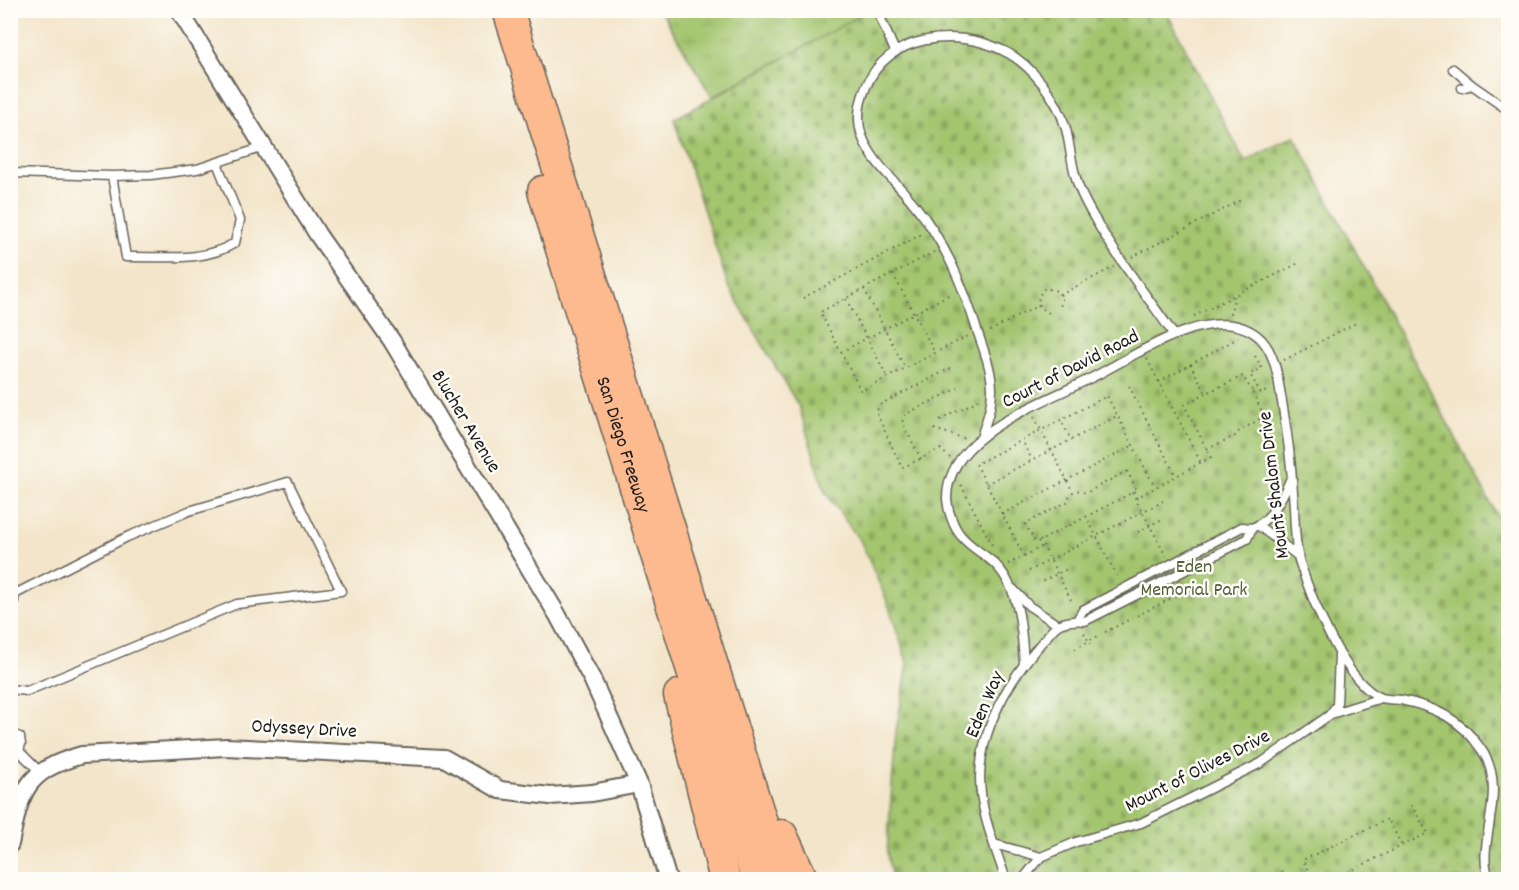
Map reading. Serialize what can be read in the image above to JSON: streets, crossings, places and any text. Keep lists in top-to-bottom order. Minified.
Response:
{"streets":{"highway":["San Diego Freeway"],"street":["Blucher Avenue","Odyssey Drive"],"lane":["Court of David Road","Mount Shalom Drive","Eden Way","Mount of Olives Drive"]},"crossings":[["Court of David Road","Mount Shalom Drive"],["Blucher Avenue","Odyssey Drive"],["Mount Shalom Drive","Mount of Olives Drive"]],"parks":["Eden Memorial Park"]}
